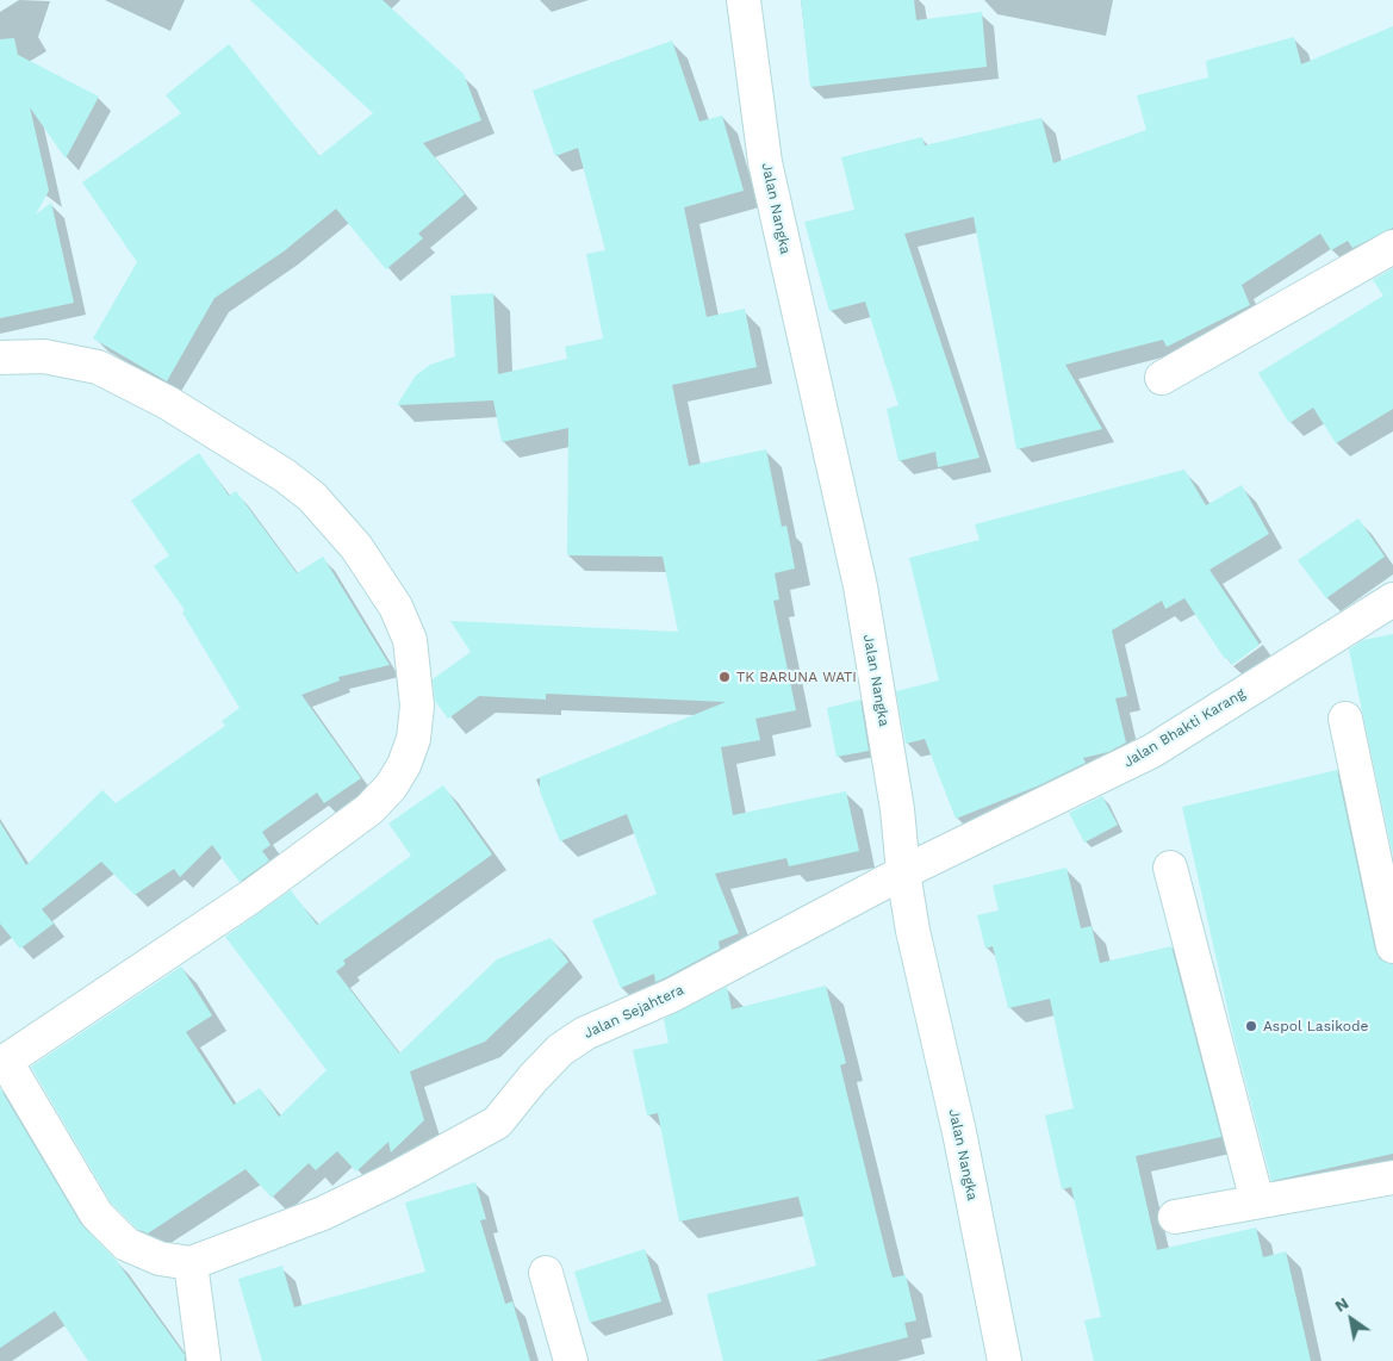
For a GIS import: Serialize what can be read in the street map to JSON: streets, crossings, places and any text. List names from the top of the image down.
{
  "streets": {
    "street": ["Jalan Nangka", "Jalan Bhakti Karang", "Jalan Sejahtera"]
  },
  "crossings": [
    ["Jalan Nangka", "Jalan Bhakti Karang"],
    ["Jalan Nangka", "Jalan Sejahtera"],
    ["Jalan Bhakti Karang", "Jalan Sejahtera"]
  ],
  "places": ["TK BARUNA WATI", "Aspol Lasikode"],
  "north": "top left"
}
